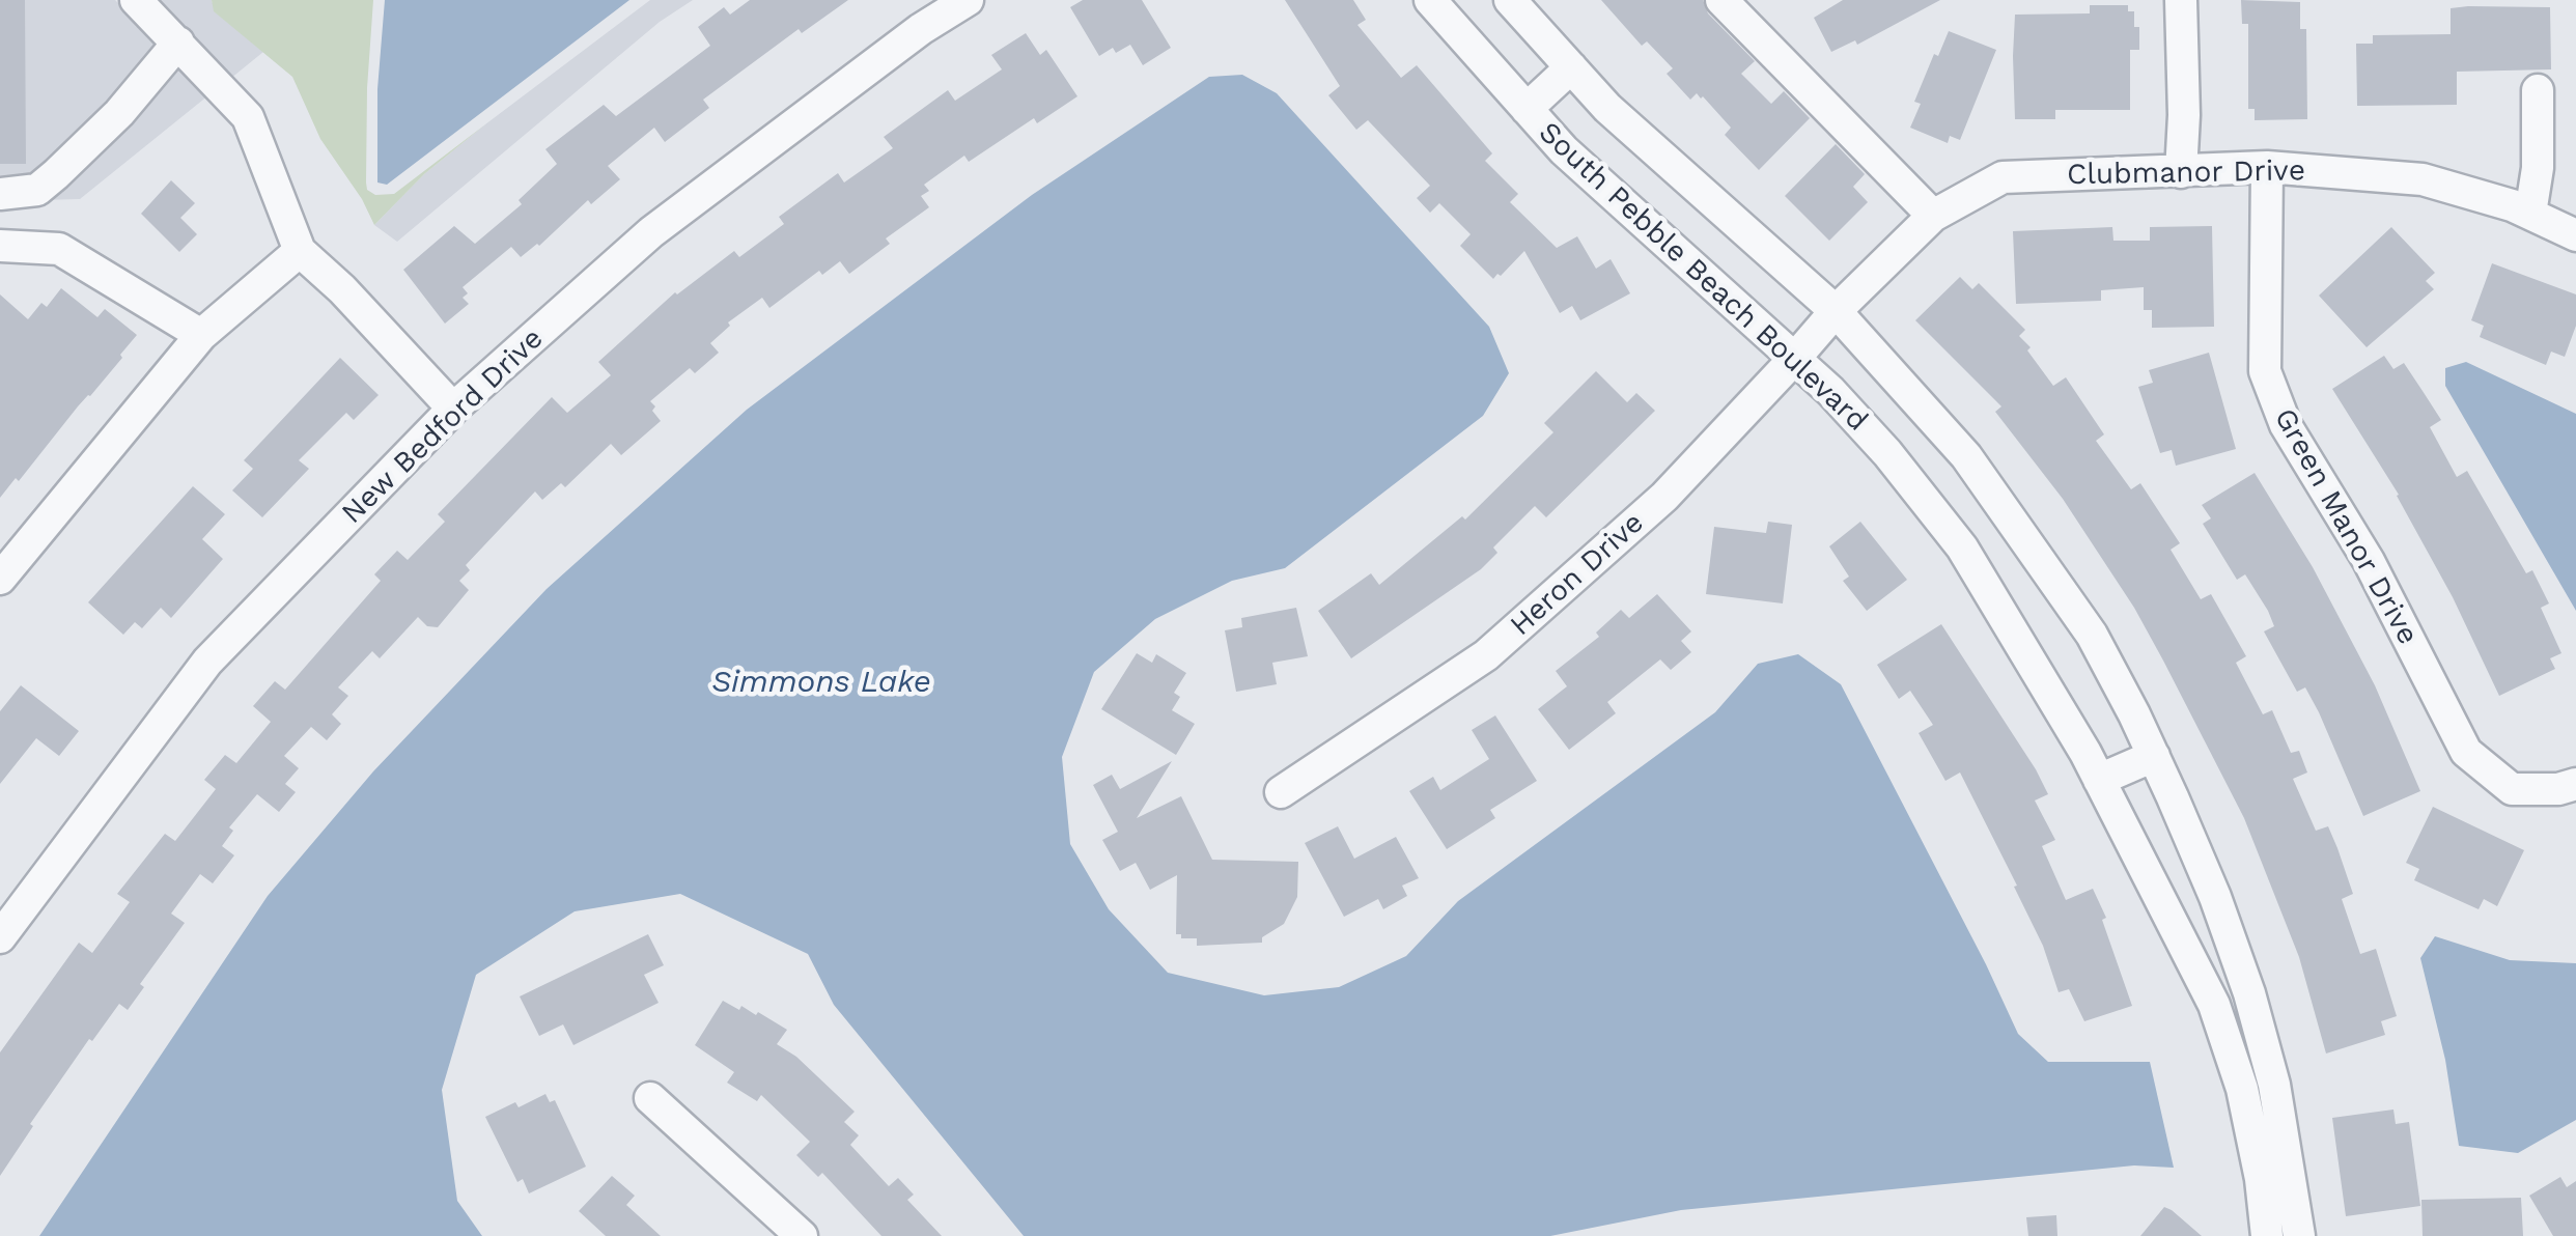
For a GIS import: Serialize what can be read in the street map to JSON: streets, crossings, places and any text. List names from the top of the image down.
{
  "streets": {
    "street": [
      "Clubmanor Drive",
      "South Pebble Beach Boulevard",
      "New Bedford Drive",
      "Green Manor Drive",
      "Heron Drive"
    ]
  },
  "crossings": [
    ["Clubmanor Drive", "South Pebble Beach Boulevard"],
    ["Clubmanor Drive", "Green Manor Drive"],
    ["Clubmanor Drive", "Heron Drive"],
    ["South Pebble Beach Boulevard", "Heron Drive"]
  ],
  "water": ["Simmons Lake"]
}
